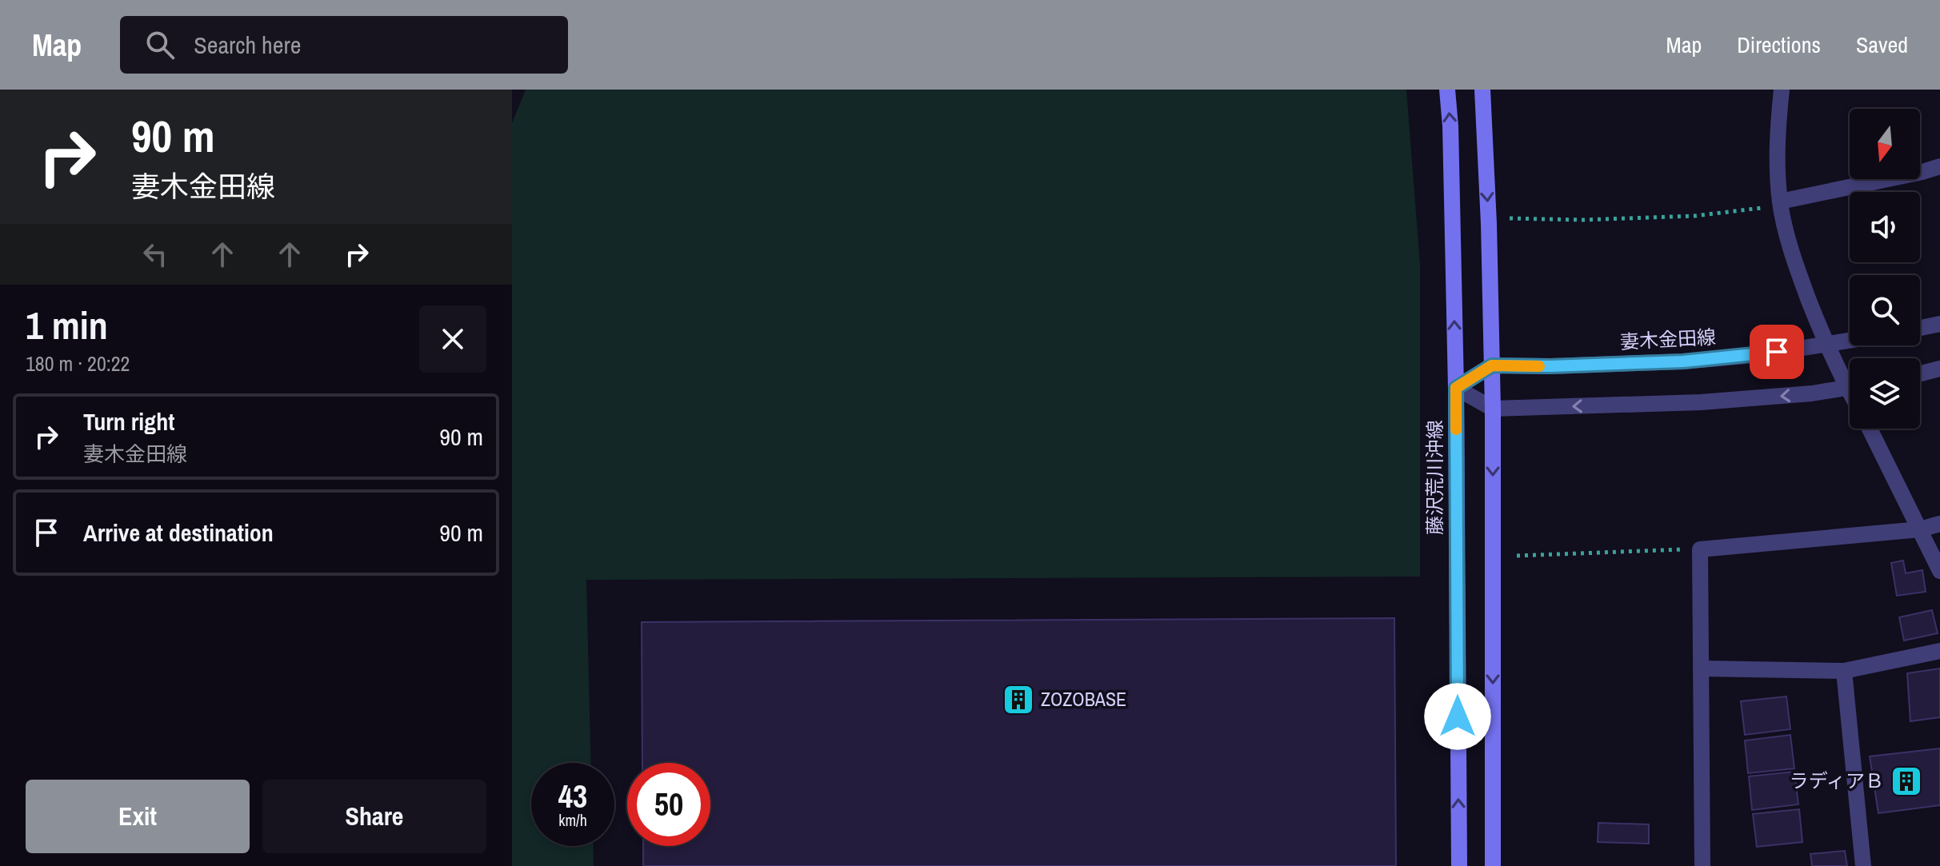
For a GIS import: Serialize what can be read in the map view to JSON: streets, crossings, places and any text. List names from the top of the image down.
{
  "streets": {
    "main road": ["藤沢荒川沖線"],
    "street": ["妻木金田線"]
  },
  "places": {
    "building": ["ZOZOBASE", "ラディアＢ"]
  },
  "north": "bottom",
  "page": {
    "header": "Map",
    "search": "Search here",
    "nav": ["Map", "Directions", "Saved"],
    "turn": ["90 m", "妻木金田線"],
    "heading": ["1 min", "180 m · 20:22"],
    "list": [
      {
        "name": "Turn right",
        "note": "妻木金田線",
        "value": "90 m"
      },
      {
        "name": "Arrive at destination",
        "value": "90 m"
      }
    ],
    "speed": "43 km/h",
    "limit": "50",
    "buttons": ["Exit", "Share"]
  }
}
